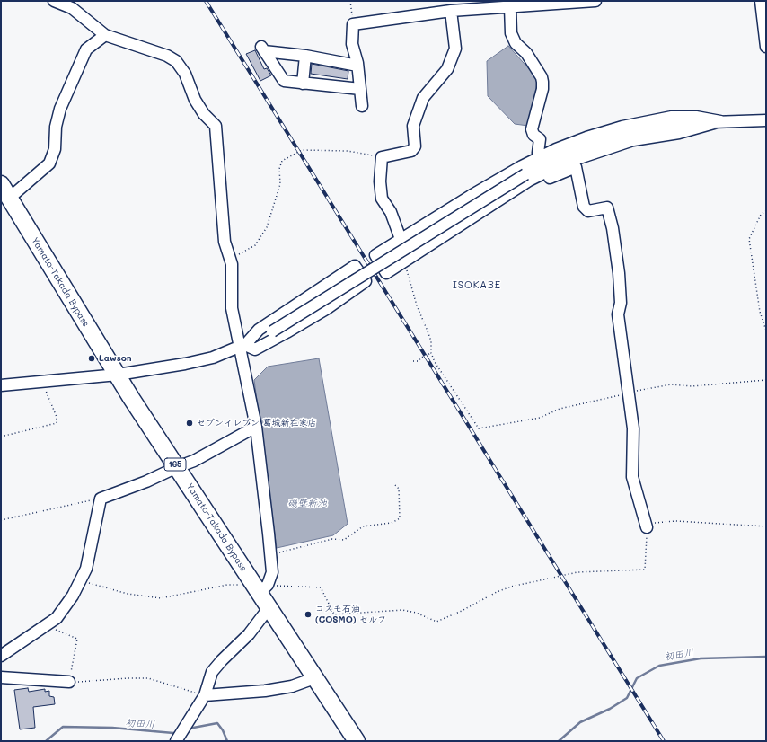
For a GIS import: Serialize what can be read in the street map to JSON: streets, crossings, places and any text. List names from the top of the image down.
{
  "streets": {
    "highway": ["Yamato-Takada Bypass", "165"]
  },
  "districts": ["ISOKABE"],
  "water": ["磯壁新池", "初田川"],
  "places": ["Lawson", "セブンイレブン 葛城新在家店", "コスモ石油 (COSMO) セルフ"]
}
